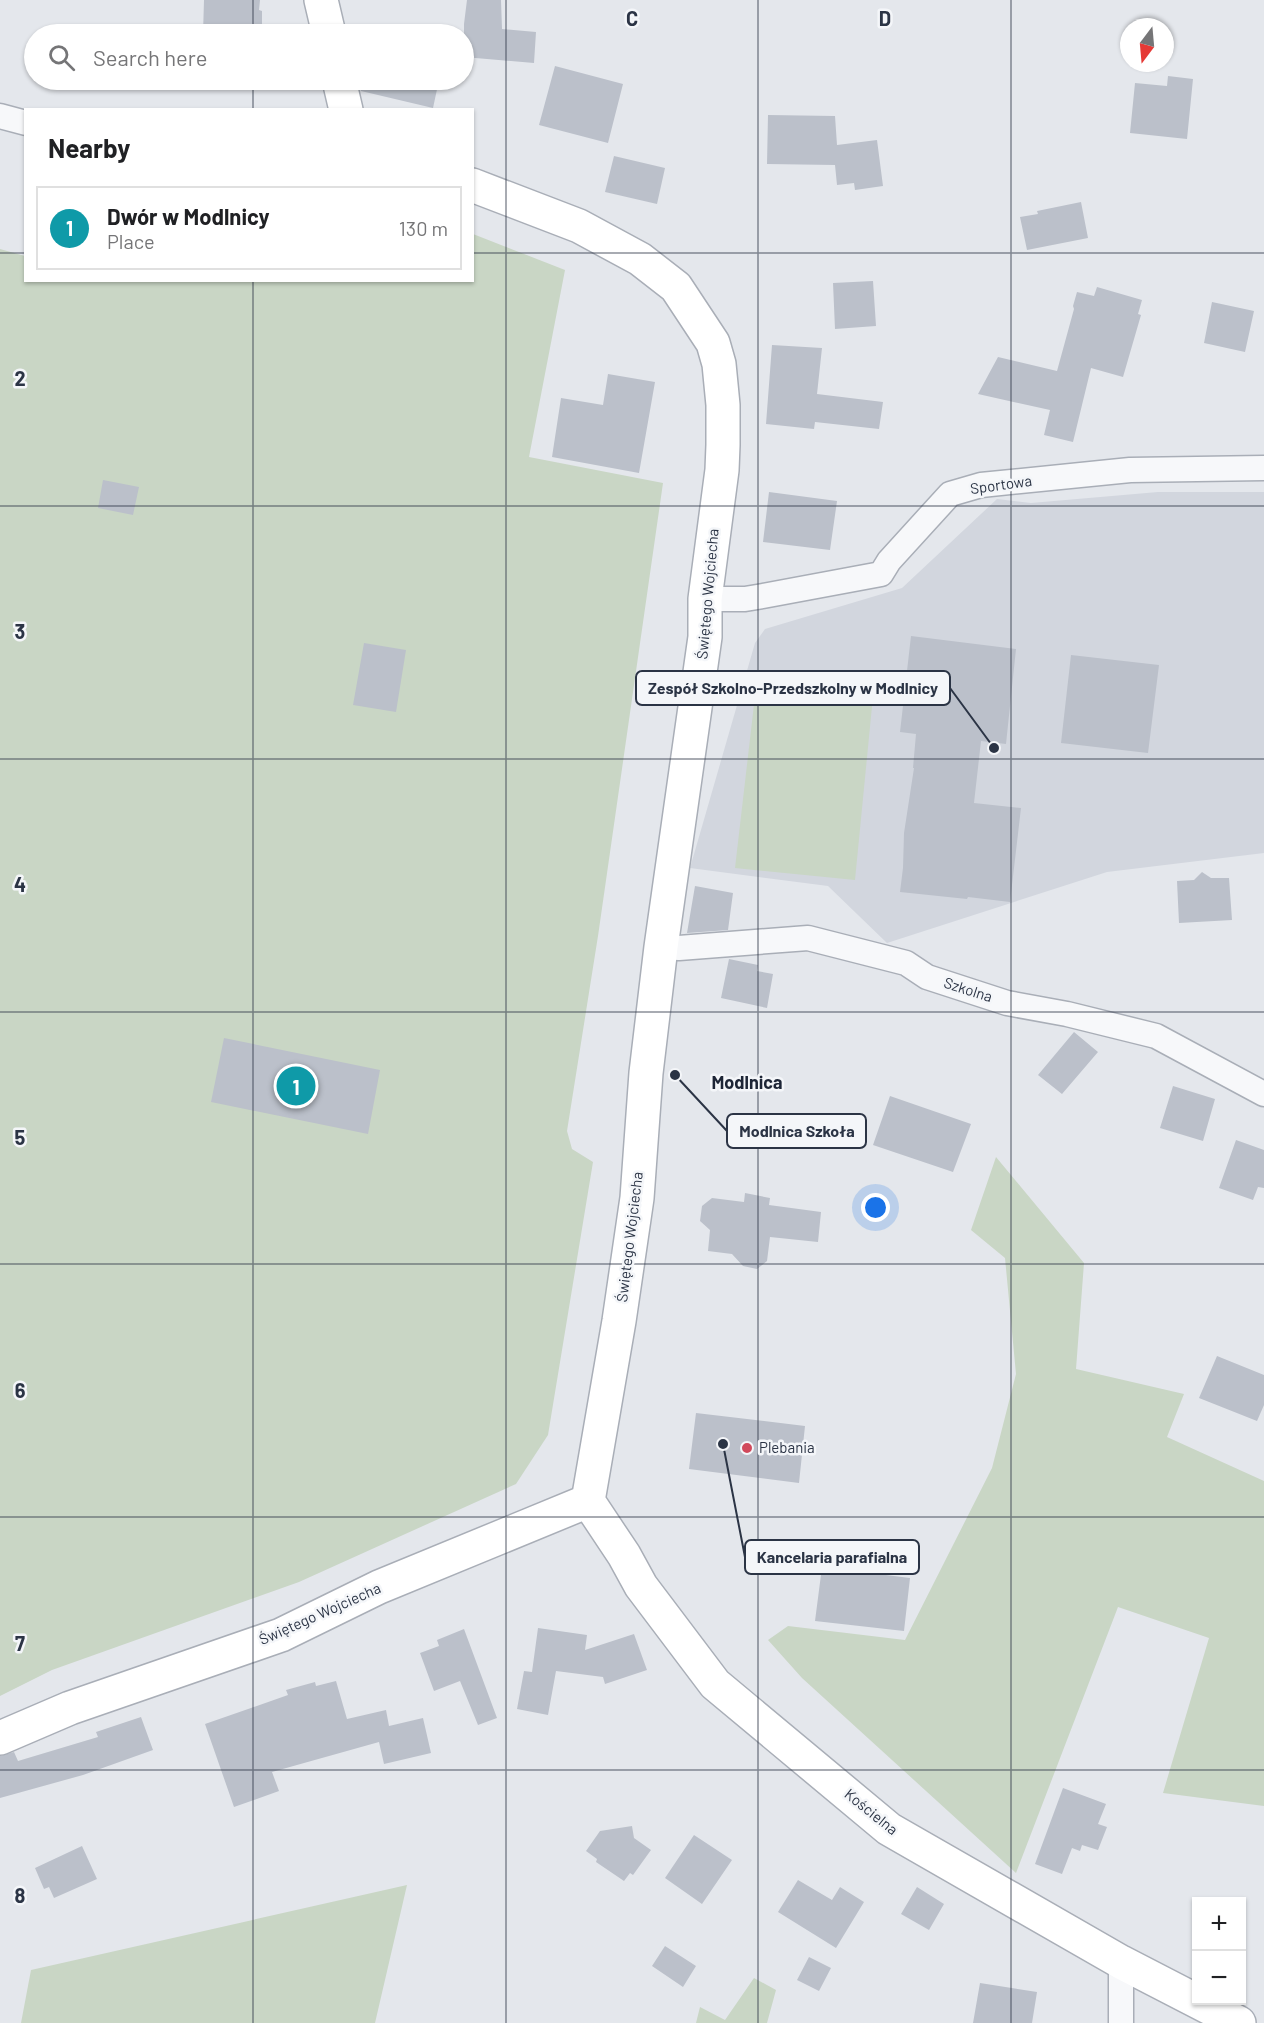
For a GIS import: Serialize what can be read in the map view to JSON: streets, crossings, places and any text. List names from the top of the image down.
{
  "streets": {
    "street": [
      "Sportowa",
      "Świętego Wojciecha",
      "Szkolna",
      "Kościelna"
    ]
  },
  "crossings": [
    ["Sportowa", "Świętego Wojciecha"],
    ["Świętego Wojciecha", "Szkolna"],
    ["Świętego Wojciecha", "Kościelna"]
  ],
  "districts": ["Modlnica"],
  "places": [
    "Zespół Szkolno-Przedszkolny w Modlnicy",
    "Modlnica Szkoła",
    "Kancelaria parafialna",
    "Plebania"
  ],
  "north": "bottom",
  "page": {
    "search": "Search here",
    "heading": "Nearby",
    "list": [
      {
        "mark": "1",
        "name": "Dwór w Modlnicy",
        "note": "Place",
        "value": "130 m"
      }
    ],
    "pins": "1",
    "map_buttons": ["+", "−"]
  },
  "grid": {
    "columns": ["C", "D"],
    "rows": [
      "2",
      "3",
      "4",
      "5",
      "6",
      "7",
      "8"
    ]
  }
}
